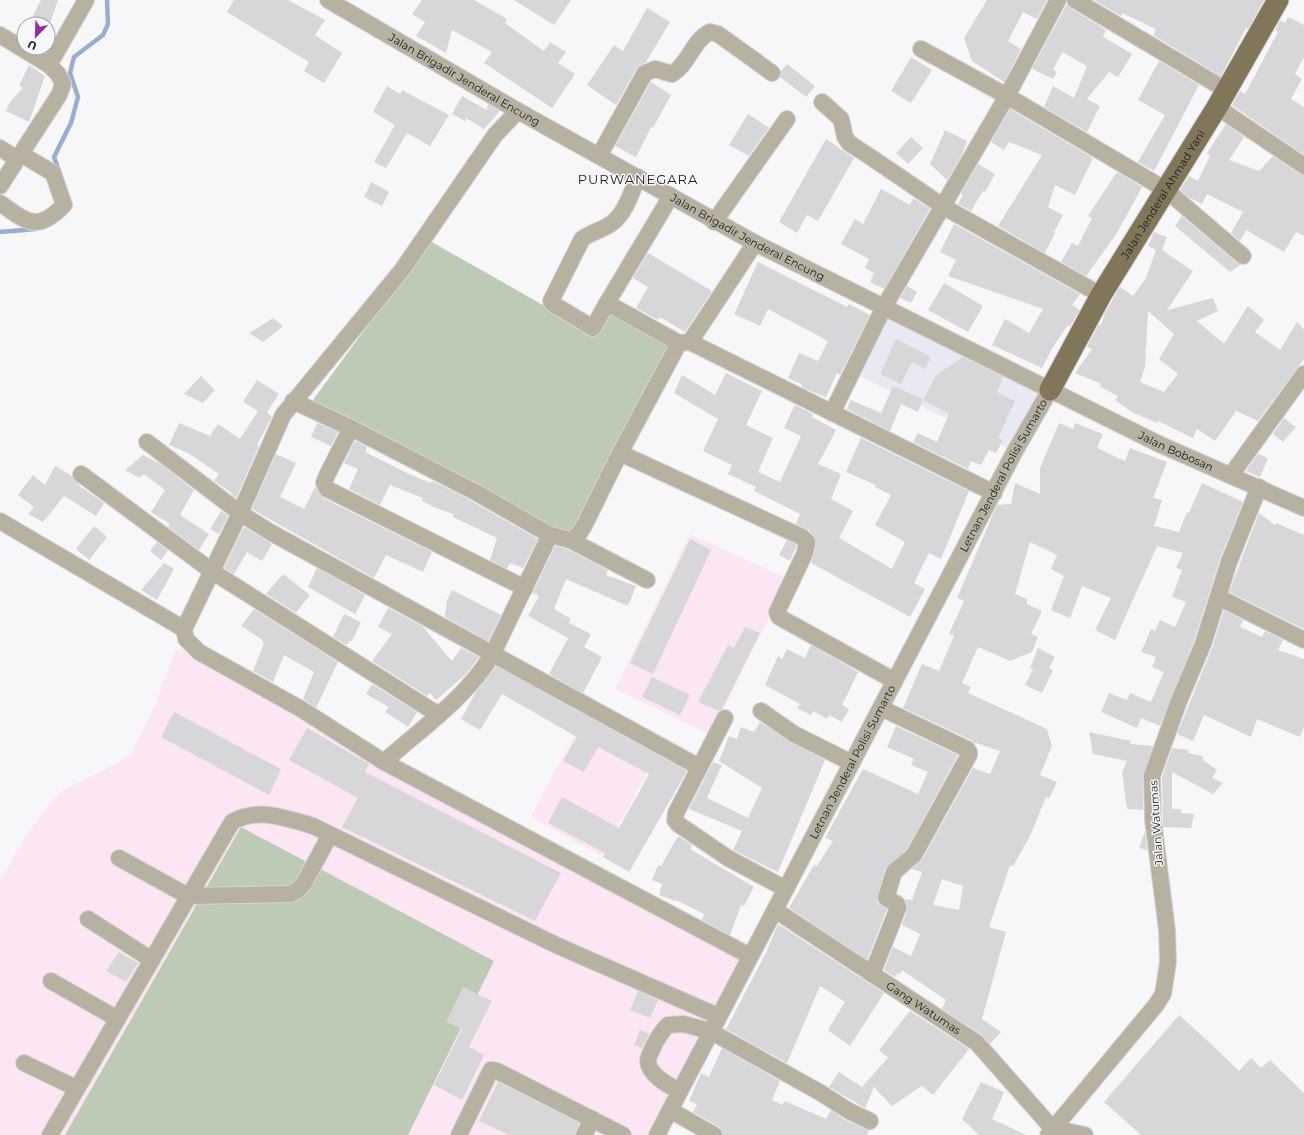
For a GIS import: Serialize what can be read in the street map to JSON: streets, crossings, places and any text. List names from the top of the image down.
{
  "streets": {
    "main road": ["Jalan Jenderal Ahmad Yani"],
    "street": [
      "Jalan Brigadir Jenderal Encung",
      "Jalan Bobosan",
      "Letnan Jenderal Polisi Sumarto",
      "Jalan Watumas",
      "Gang Watumas"
    ]
  },
  "crossings": [
    ["Jalan Brigadir Jenderal Encung", "Jalan Jenderal Ahmad Yani"],
    ["Jalan Brigadir Jenderal Encung", "Jalan Bobosan"],
    ["Jalan Brigadir Jenderal Encung", "Letnan Jenderal Polisi Sumarto"],
    ["Jalan Jenderal Ahmad Yani", "Jalan Bobosan"],
    ["Jalan Jenderal Ahmad Yani", "Letnan Jenderal Polisi Sumarto"],
    ["Jalan Bobosan", "Letnan Jenderal Polisi Sumarto"],
    ["Jalan Bobosan", "Jalan Watumas"],
    ["Letnan Jenderal Polisi Sumarto", "Gang Watumas"],
    ["Jalan Watumas", "Gang Watumas"]
  ],
  "districts": ["PURWANEGARA"],
  "north": "bottom left"
}
